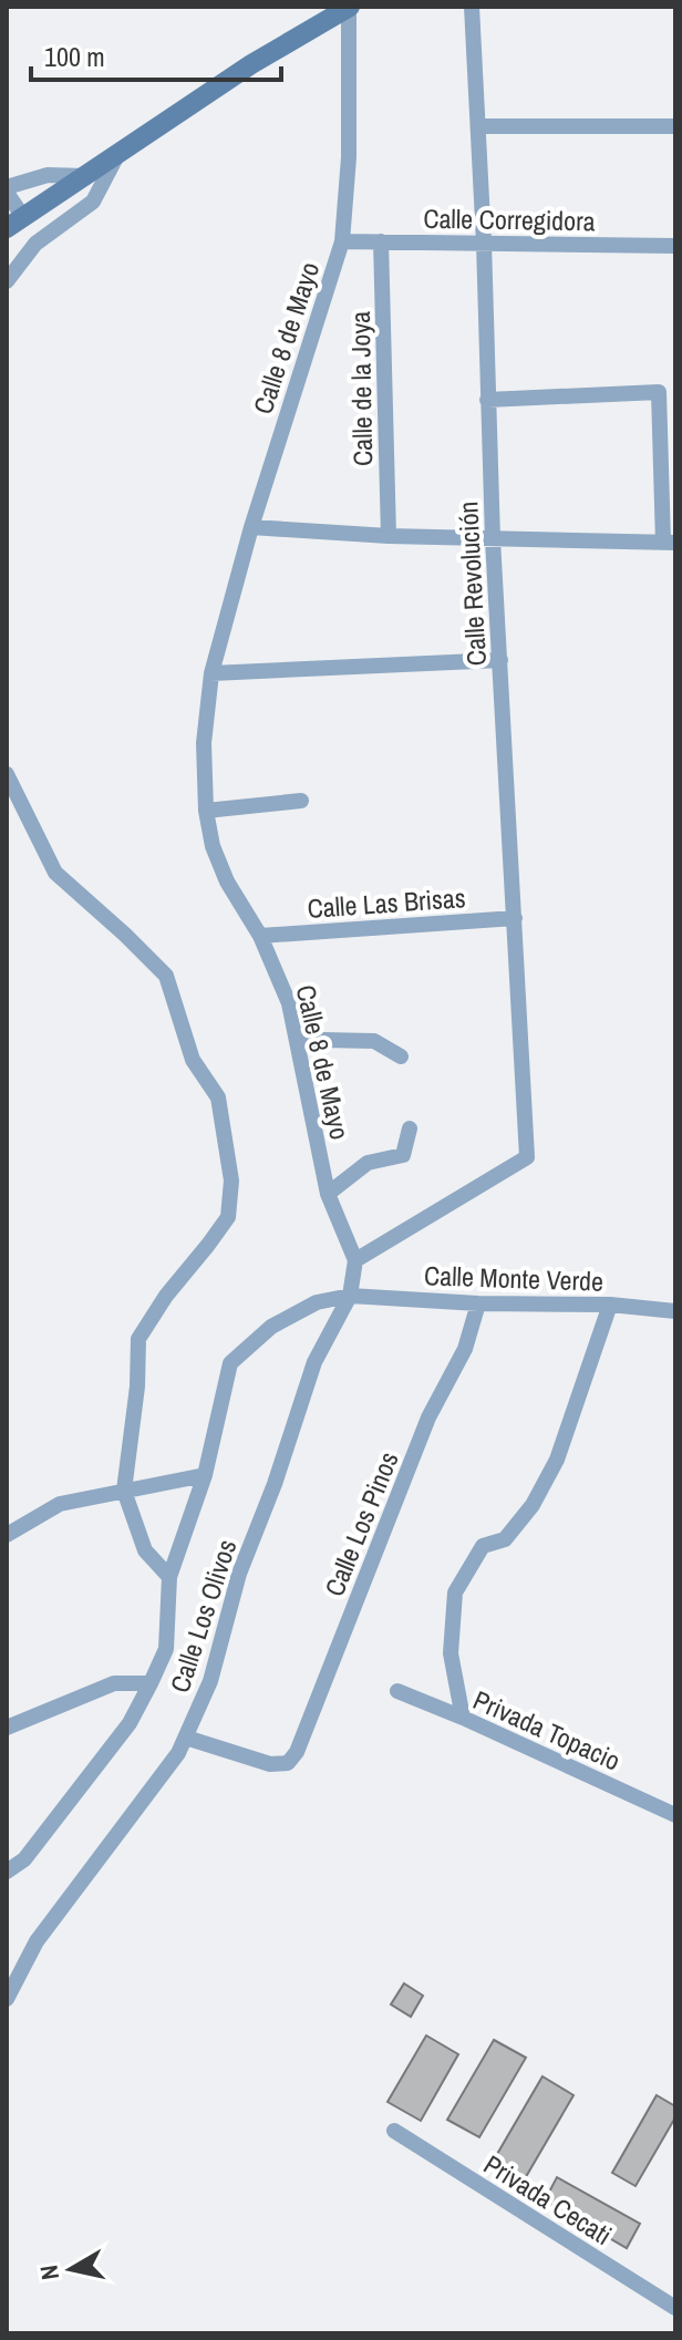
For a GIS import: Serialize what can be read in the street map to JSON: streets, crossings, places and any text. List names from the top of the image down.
{
  "streets": {
    "street": [
      "Calle Corregidora",
      "Calle 8 de Mayo",
      "Calle de la Joya",
      "Calle Revolución",
      "Calle Las Brisas",
      "Calle Monte Verde",
      "Calle Los Pinos",
      "Calle Los Olivos",
      "Privada Topacio",
      "Privada Cecati"
    ]
  },
  "crossings": [
    ["Calle Corregidora", "Calle 8 de Mayo"],
    ["Calle Corregidora", "Calle de la Joya"],
    ["Calle Corregidora", "Calle Revolución"],
    ["Calle 8 de Mayo", "Calle Revolución"],
    ["Calle 8 de Mayo", "Calle Las Brisas"],
    ["Calle 8 de Mayo", "Calle Los Olivos"],
    ["Calle Revolución", "Calle Las Brisas"],
    ["Calle Revolución", "Calle Los Olivos"],
    ["Calle Monte Verde", "Calle Los Pinos"],
    ["Calle Monte Verde", "Calle Los Olivos"],
    ["Calle Los Pinos", "Calle Los Olivos"]
  ],
  "scale_bar": "100 m",
  "north": "left"
}
